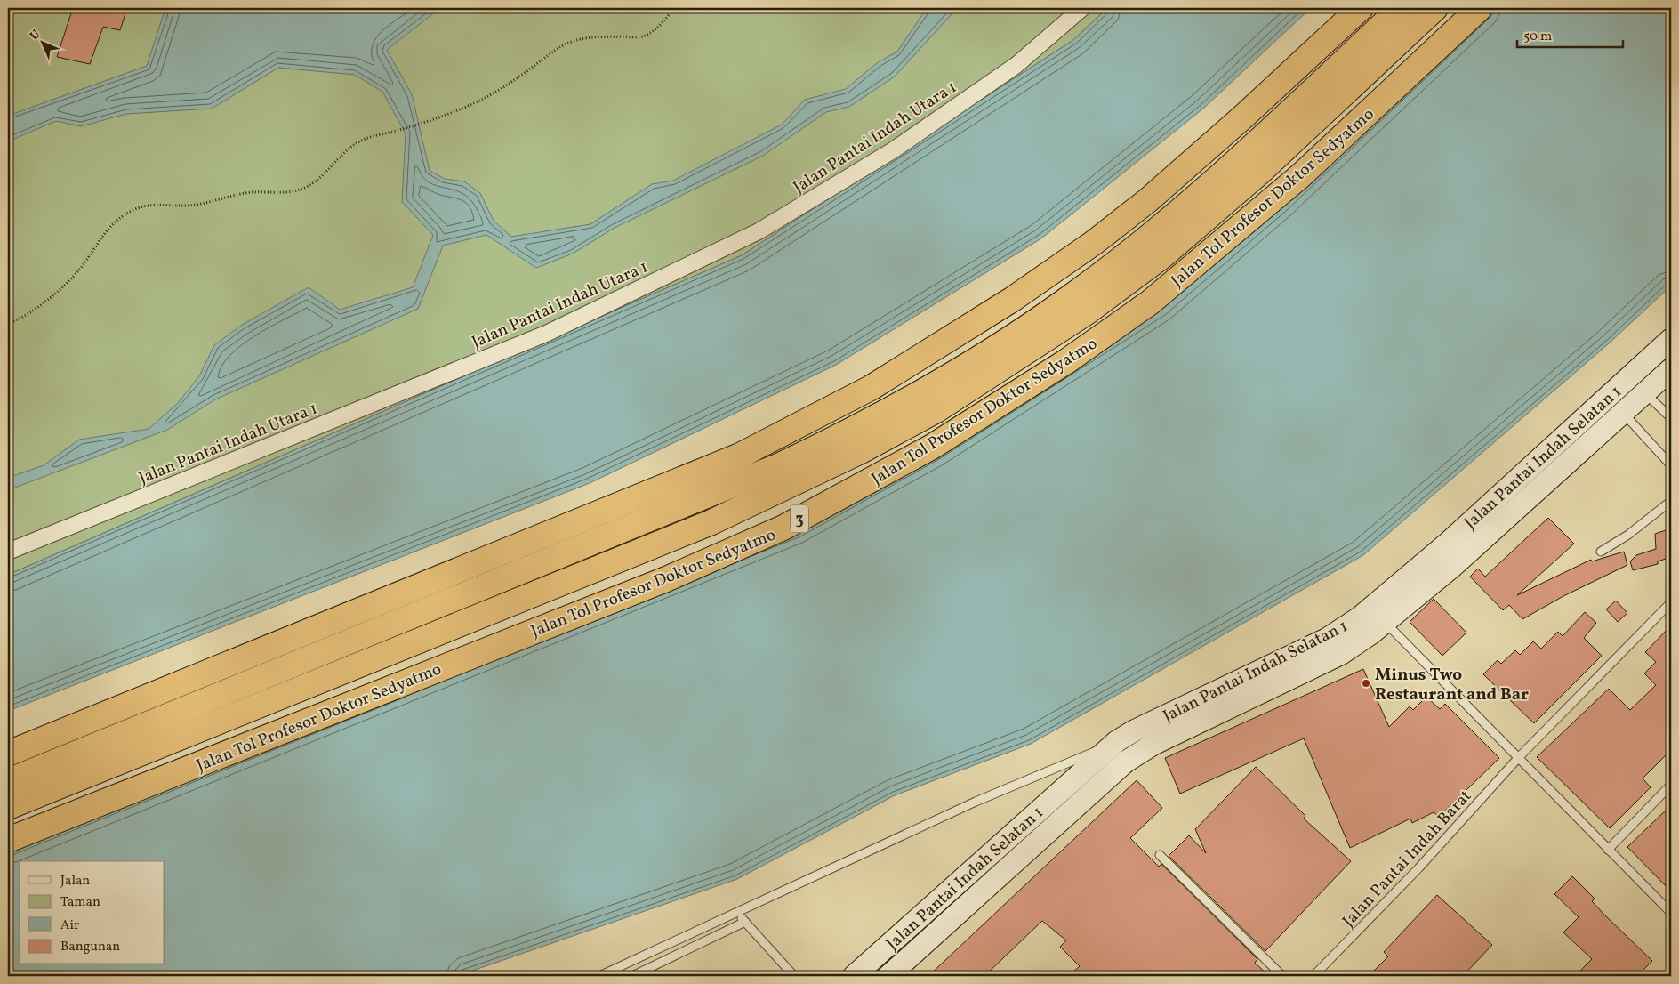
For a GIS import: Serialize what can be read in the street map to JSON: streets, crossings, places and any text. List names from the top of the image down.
{
  "streets": {
    "highway": ["Jalan Tol Profesor Doktor Sedyatmo", "3"],
    "street": ["Jalan Pantai Indah Utara 1", "Jalan Pantai Indah Selatan 1"],
    "lane": ["Jalan Pantai Indah Barat"]
  },
  "places": ["Minus Two Restaurant and Bar"],
  "legend": [
    "Jalan",
    "Taman",
    "Air",
    "Bangunan"
  ],
  "scale_bar": "50 m",
  "north": "top left"
}
